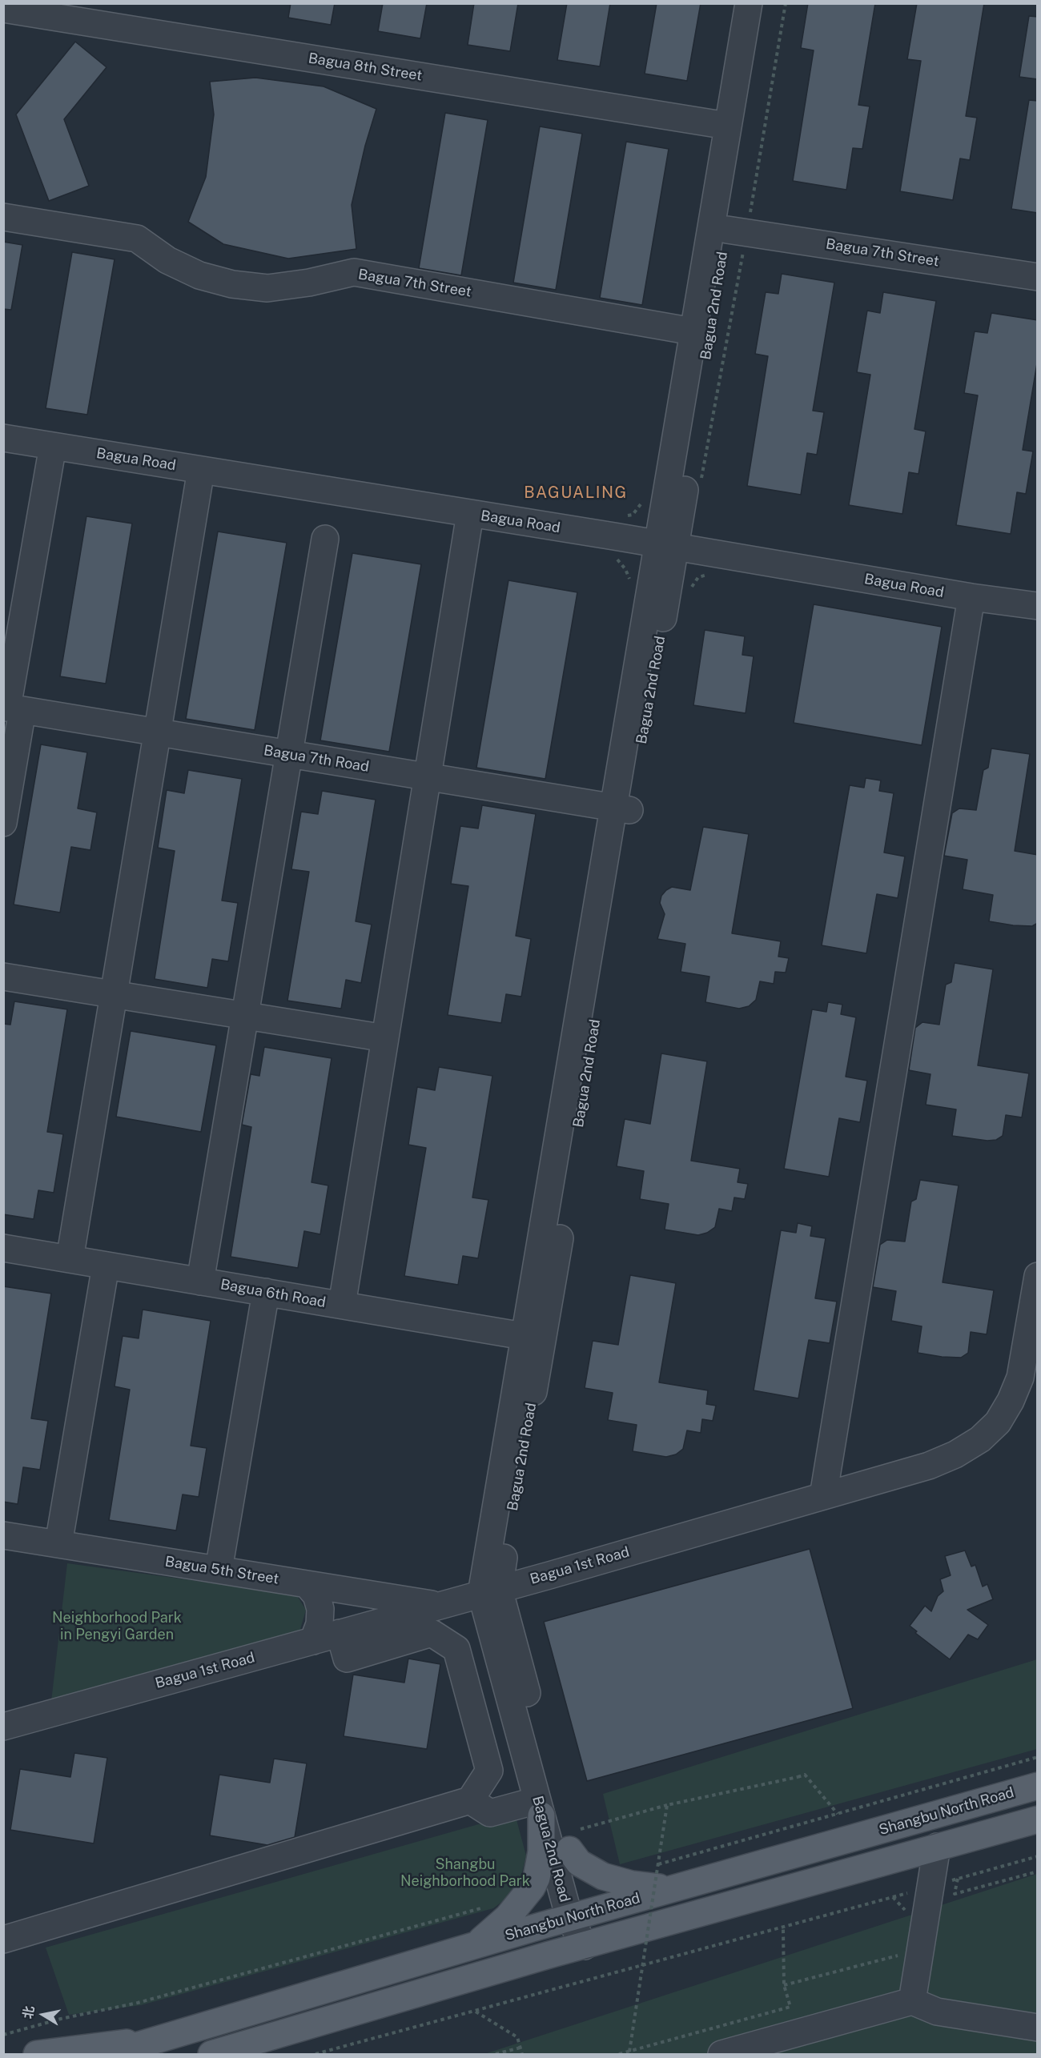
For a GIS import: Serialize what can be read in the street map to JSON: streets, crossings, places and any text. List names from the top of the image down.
{
  "streets": {
    "main road": ["Shangbu North Road"],
    "street": [
      "Bagua 8th Street",
      "Bagua 7th Street",
      "Bagua 2nd Road",
      "Bagua Road",
      "Bagua 7th Road",
      "Bagua 6th Road",
      "Bagua 1st Road",
      "Bagua 5th Street"
    ]
  },
  "crossings": [
    ["Bagua 8th Street", "Bagua 2nd Road"],
    ["Bagua 7th Street", "Bagua 2nd Road"],
    ["Bagua 2nd Road", "Bagua Road"],
    ["Bagua 2nd Road", "Bagua 7th Road"],
    ["Bagua 2nd Road", "Bagua 6th Road"],
    ["Bagua 2nd Road", "Bagua 1st Road"],
    ["Bagua 2nd Road", "Shangbu North Road"],
    ["Bagua 1st Road", "Bagua 5th Street"]
  ],
  "districts": ["BAGUALING"],
  "parks": ["Neighborhood Park in Pengyi Garden", "Shangbu Neighborhood Park"],
  "north": "left"
}
